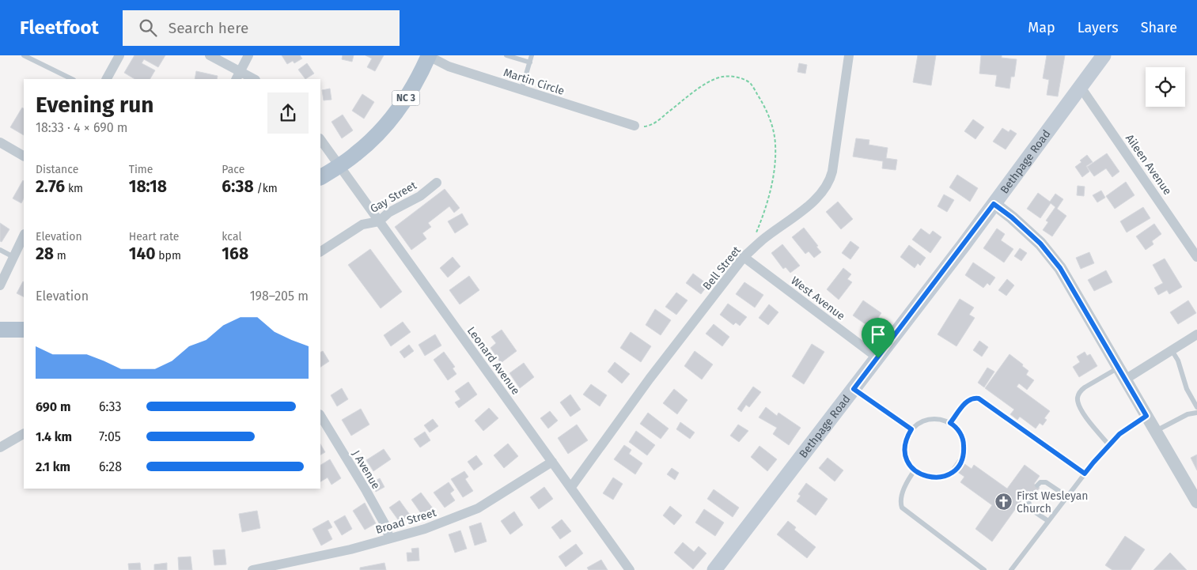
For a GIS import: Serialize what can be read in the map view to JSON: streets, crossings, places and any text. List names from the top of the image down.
{
  "streets": {
    "main road": ["NC 3", "Bethpage Road"],
    "street": [
      "Martin Circle",
      "Aileen Avenue",
      "Gay Street",
      "Bell Street",
      "West Avenue",
      "Leonard Avenue",
      "J Avenue",
      "Broad Street"
    ]
  },
  "crossings": [
    ["Martin Circle", "NC 3"],
    ["NC 3", "Leonard Avenue"],
    ["Bethpage Road", "Aileen Avenue"],
    ["Bethpage Road", "West Avenue"],
    ["Gay Street", "Leonard Avenue"],
    ["Bell Street", "West Avenue"],
    ["Bell Street", "Leonard Avenue"],
    ["Leonard Avenue", "Broad Street"],
    ["J Avenue", "Broad Street"]
  ],
  "places": {
    "church": ["First Wesleyan Church"]
  },
  "page": {
    "header": "Fleetfoot",
    "search": "Search here",
    "nav": ["Map", "Layers", "Share"],
    "heading": ["Evening run", "18:33 · 4 × 690 m"],
    "stats": [
      ["Distance", "2.76 km"],
      ["Time", "18:18"],
      ["Pace", "6:38 /km"],
      ["Elevation", "28 m"],
      ["Heart rate", "140 bpm"],
      ["kcal", "168"]
    ],
    "chart": ["Elevation", "198–205 m"],
    "list": [
      {
        "name": "690 m",
        "note": "6:33"
      },
      {
        "name": "1.4 km",
        "note": "7:05"
      },
      {
        "name": "2.1 km",
        "note": "6:28"
      }
    ]
  }
}
